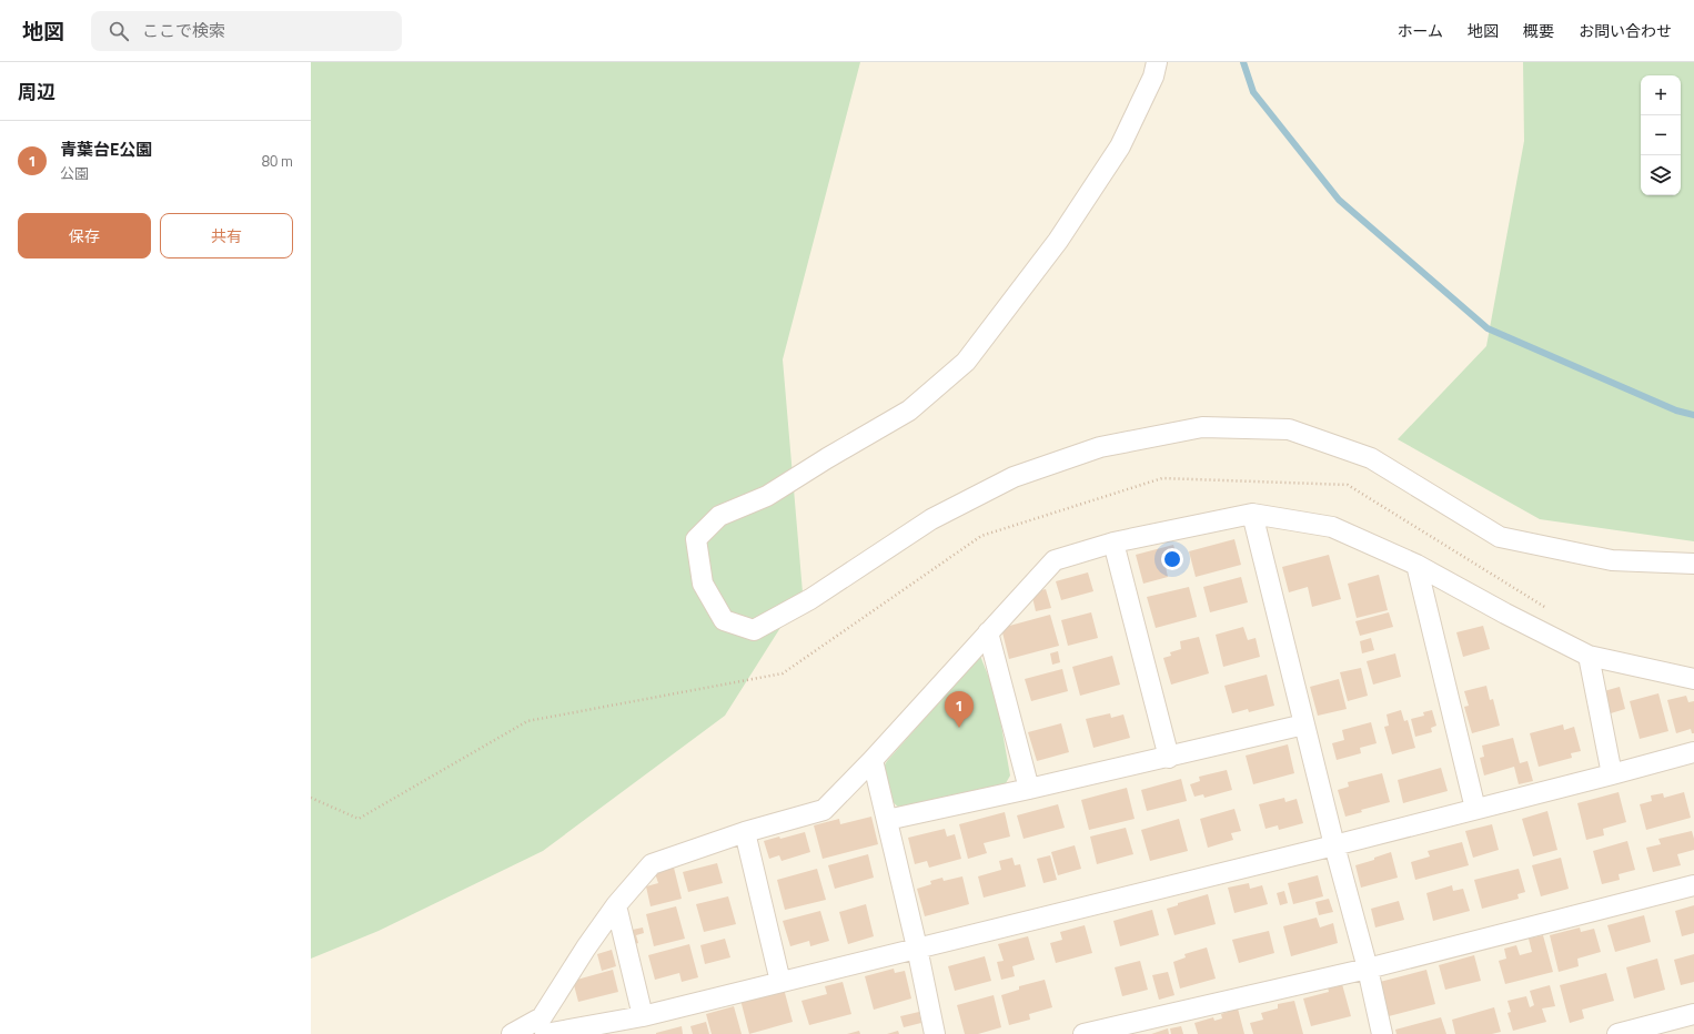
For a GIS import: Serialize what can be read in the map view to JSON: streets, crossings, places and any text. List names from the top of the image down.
{
  "page": {
    "header": "地図",
    "search": "ここで検索",
    "nav": [
      "ホーム",
      "地図",
      "概要",
      "お問い合わせ"
    ],
    "heading": "周辺",
    "map_buttons": ["+", "−"],
    "list": [
      {
        "mark": "1",
        "name": "青葉台E公園",
        "note": "公園",
        "value": "80 m"
      }
    ],
    "buttons": ["保存", "共有"],
    "pins": "1"
  }
}
